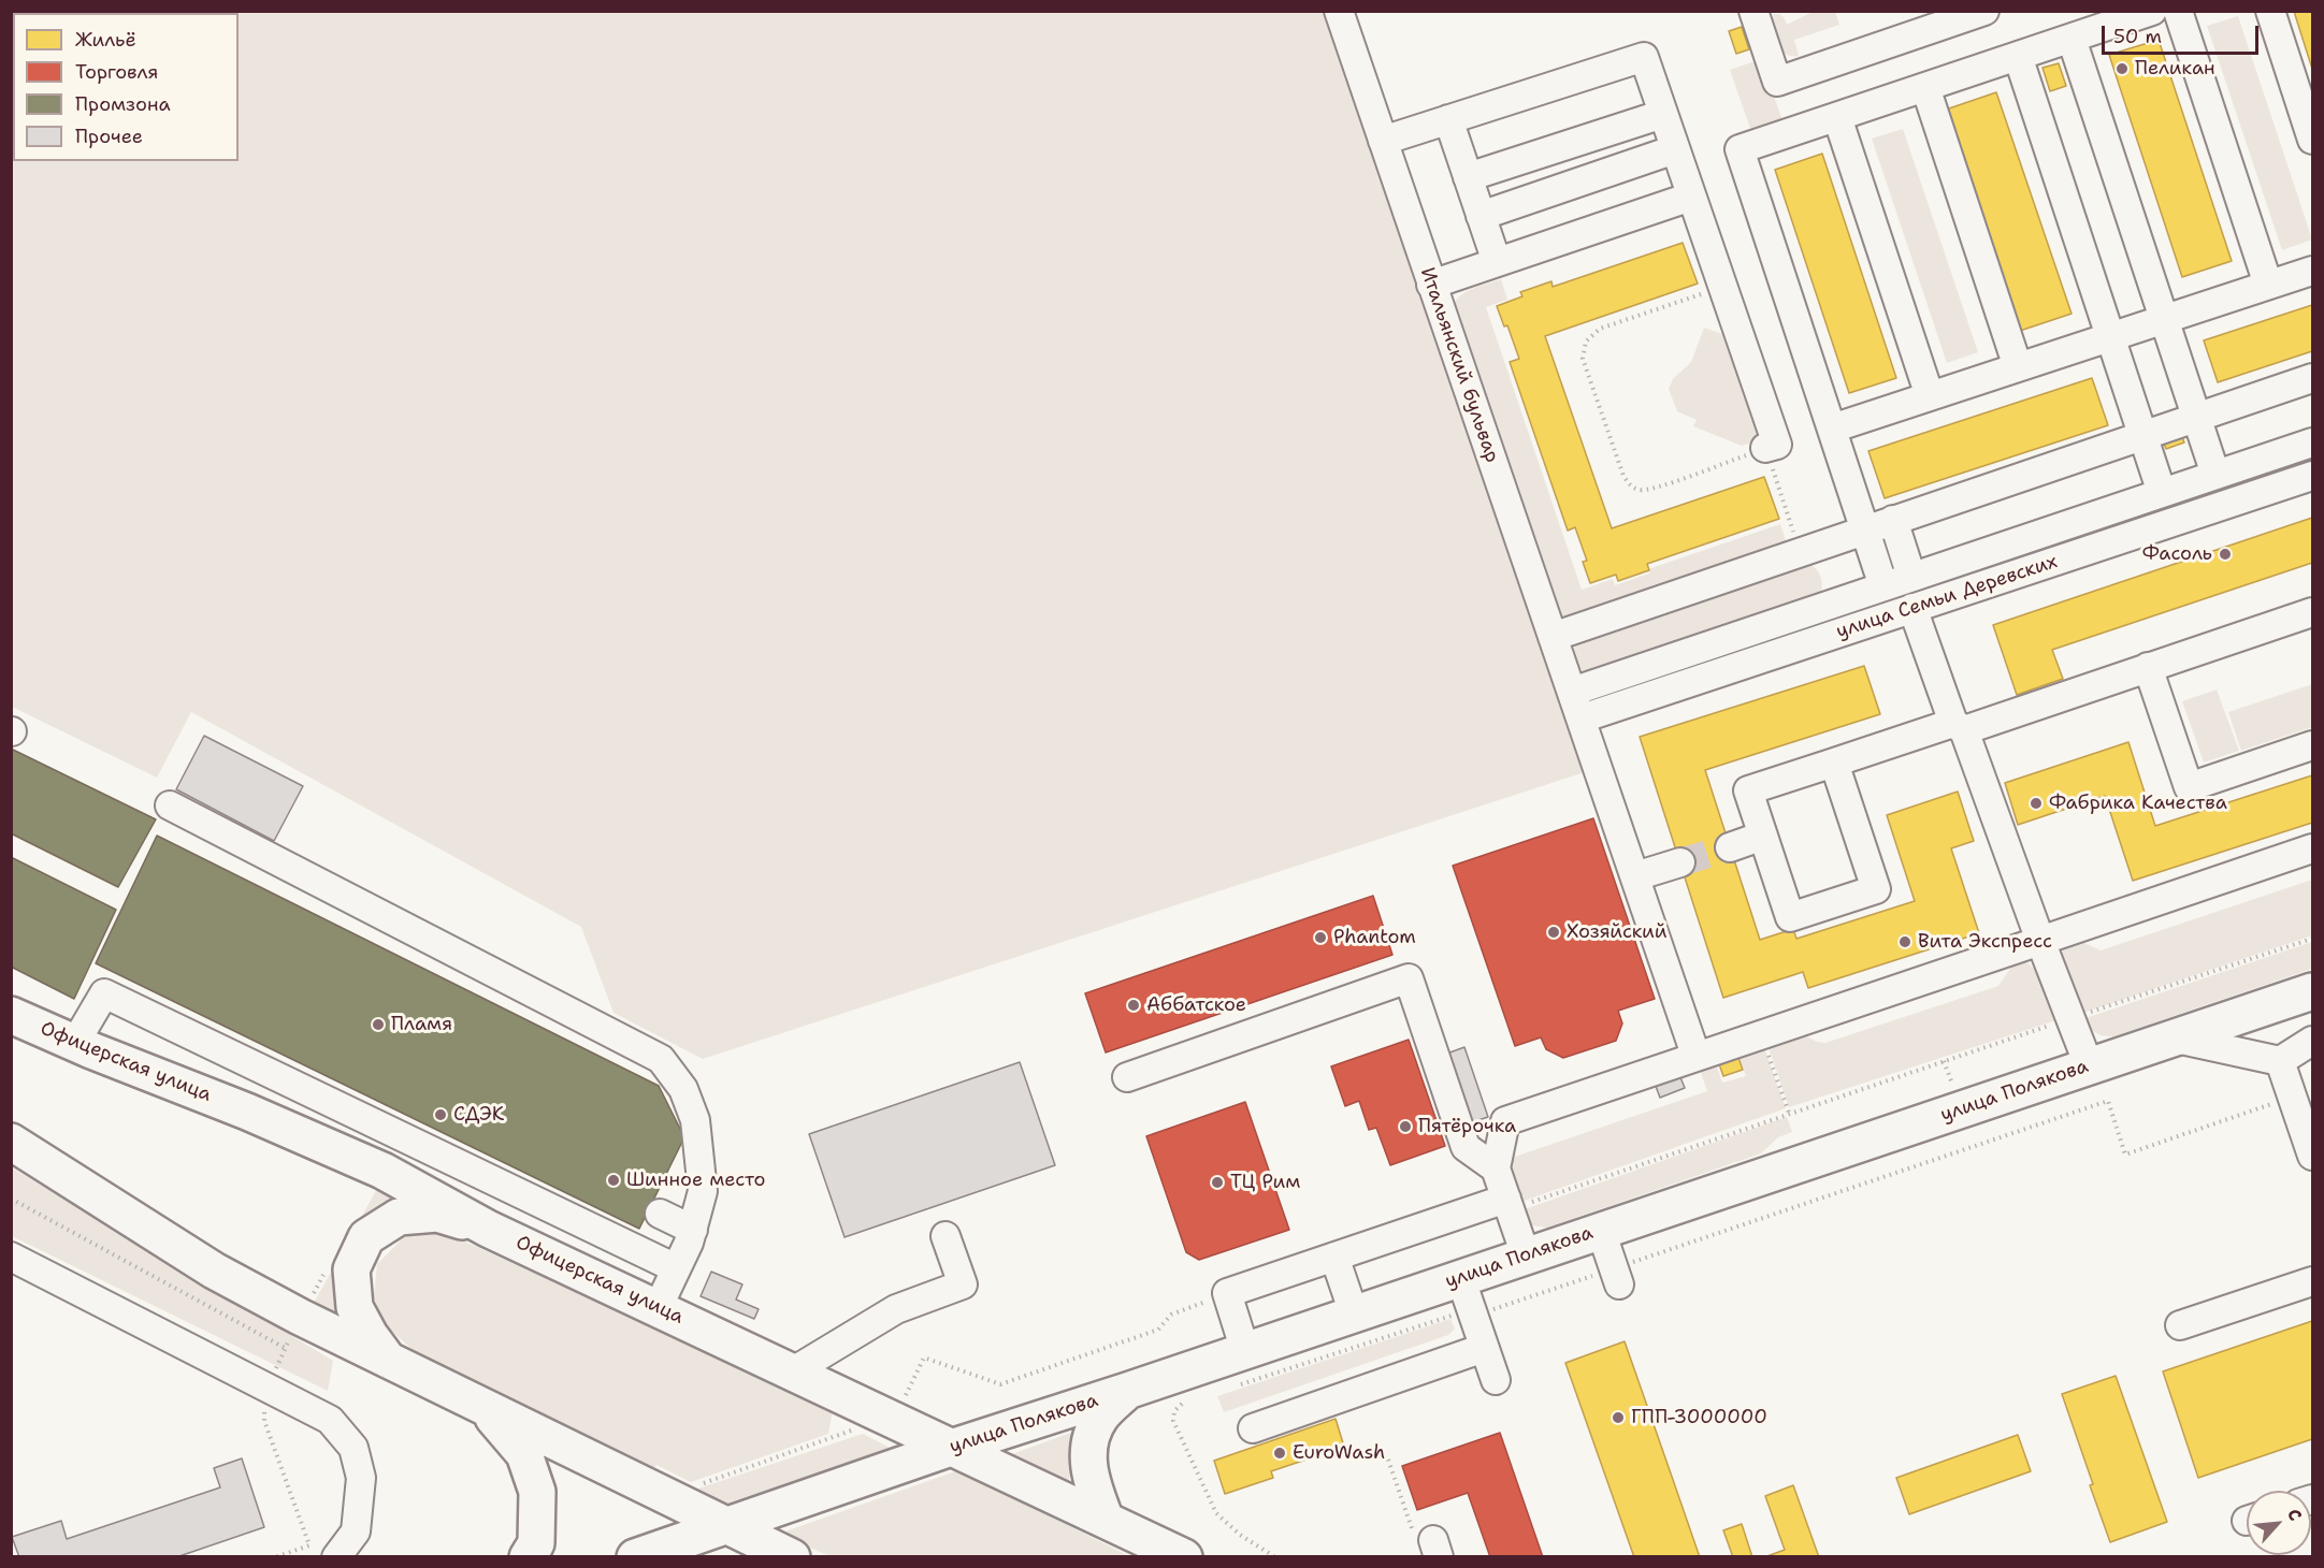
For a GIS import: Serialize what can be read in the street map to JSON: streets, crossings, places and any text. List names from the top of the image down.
{
  "streets": {
    "main road": ["Офицерская улица", "улица Полякова"],
    "street": ["Итальянский бульвар", "улица Семьи Деревских"]
  },
  "crossings": [
    ["Итальянский бульвар", "улица Семьи Деревских"],
    ["Офицерская улица", "улица Полякова"]
  ],
  "places": [
    "Пеликан",
    "Фасоль",
    "Фабрика Качества",
    "Хозяйский",
    "Phantom",
    "Вита Экспресс",
    "Аббатское",
    "Пламя",
    "СДЭК",
    "Пятёрочка",
    "Шинное место",
    "ТЦ Рим",
    "ГПП-3000000",
    "EuroWash"
  ],
  "legend": [
    "Жильё",
    "Торговля",
    "Промзона",
    "Прочее"
  ],
  "scale_bar": "50 m",
  "north": "top right"
}
